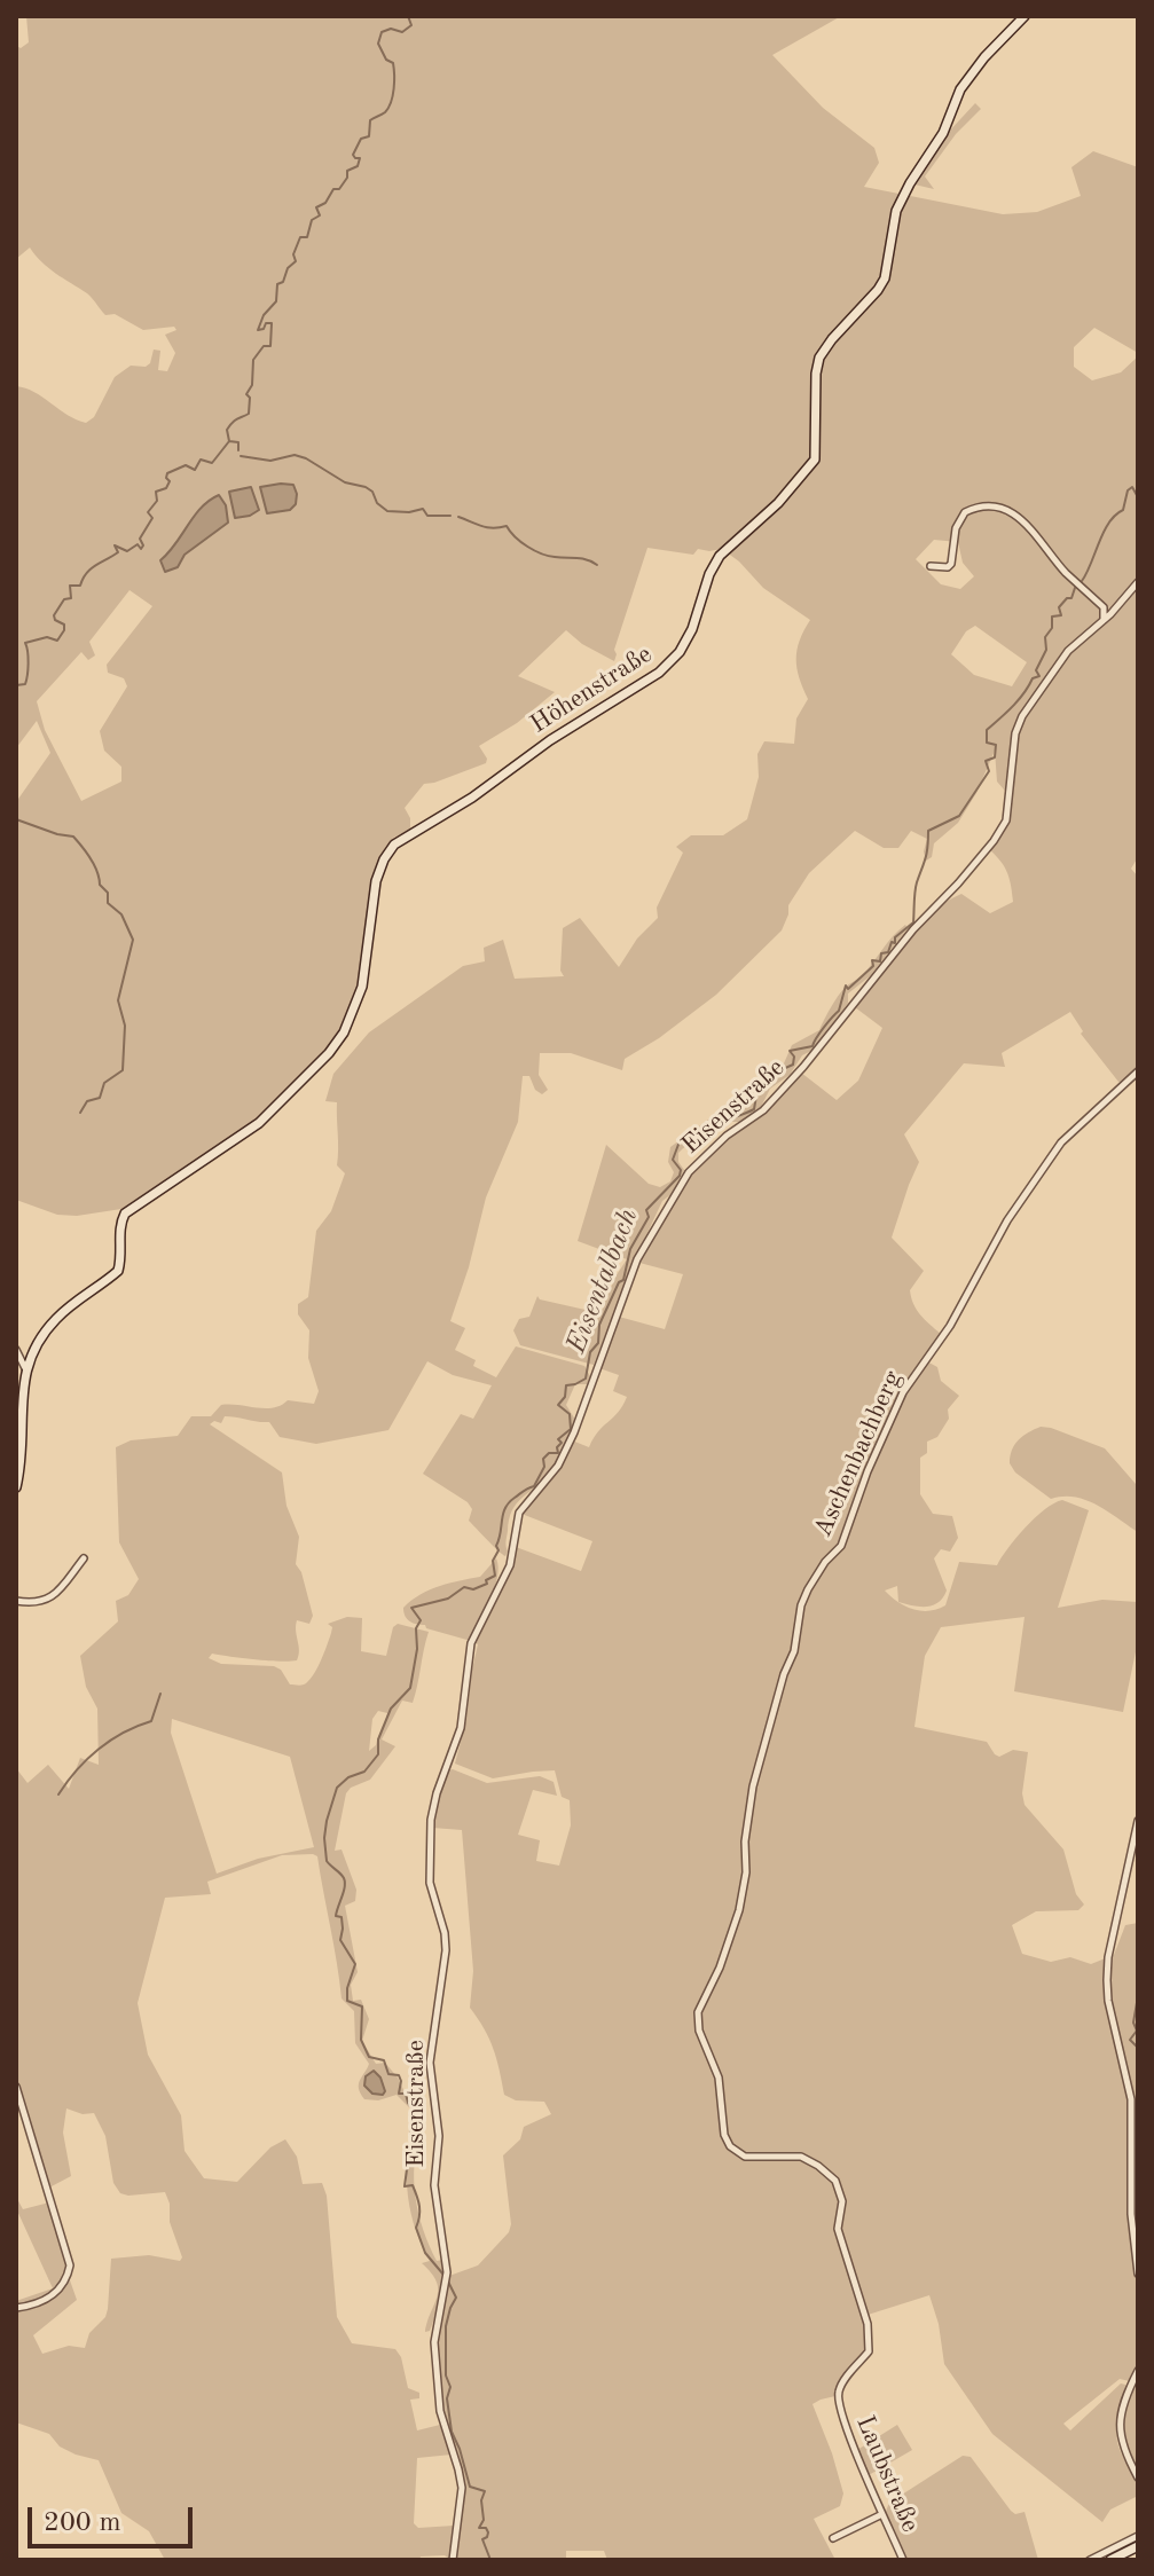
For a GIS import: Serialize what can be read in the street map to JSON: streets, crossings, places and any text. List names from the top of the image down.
{
  "streets": {
    "street": [
      "Höhenstraße",
      "Eisenstraße",
      "Aschenbachberg",
      "Laubstraße"
    ]
  },
  "crossings": [
    ["Aschenbachberg", "Laubstraße"]
  ],
  "water": ["Eisentalbach"],
  "scale_bar": "200 m"
}
